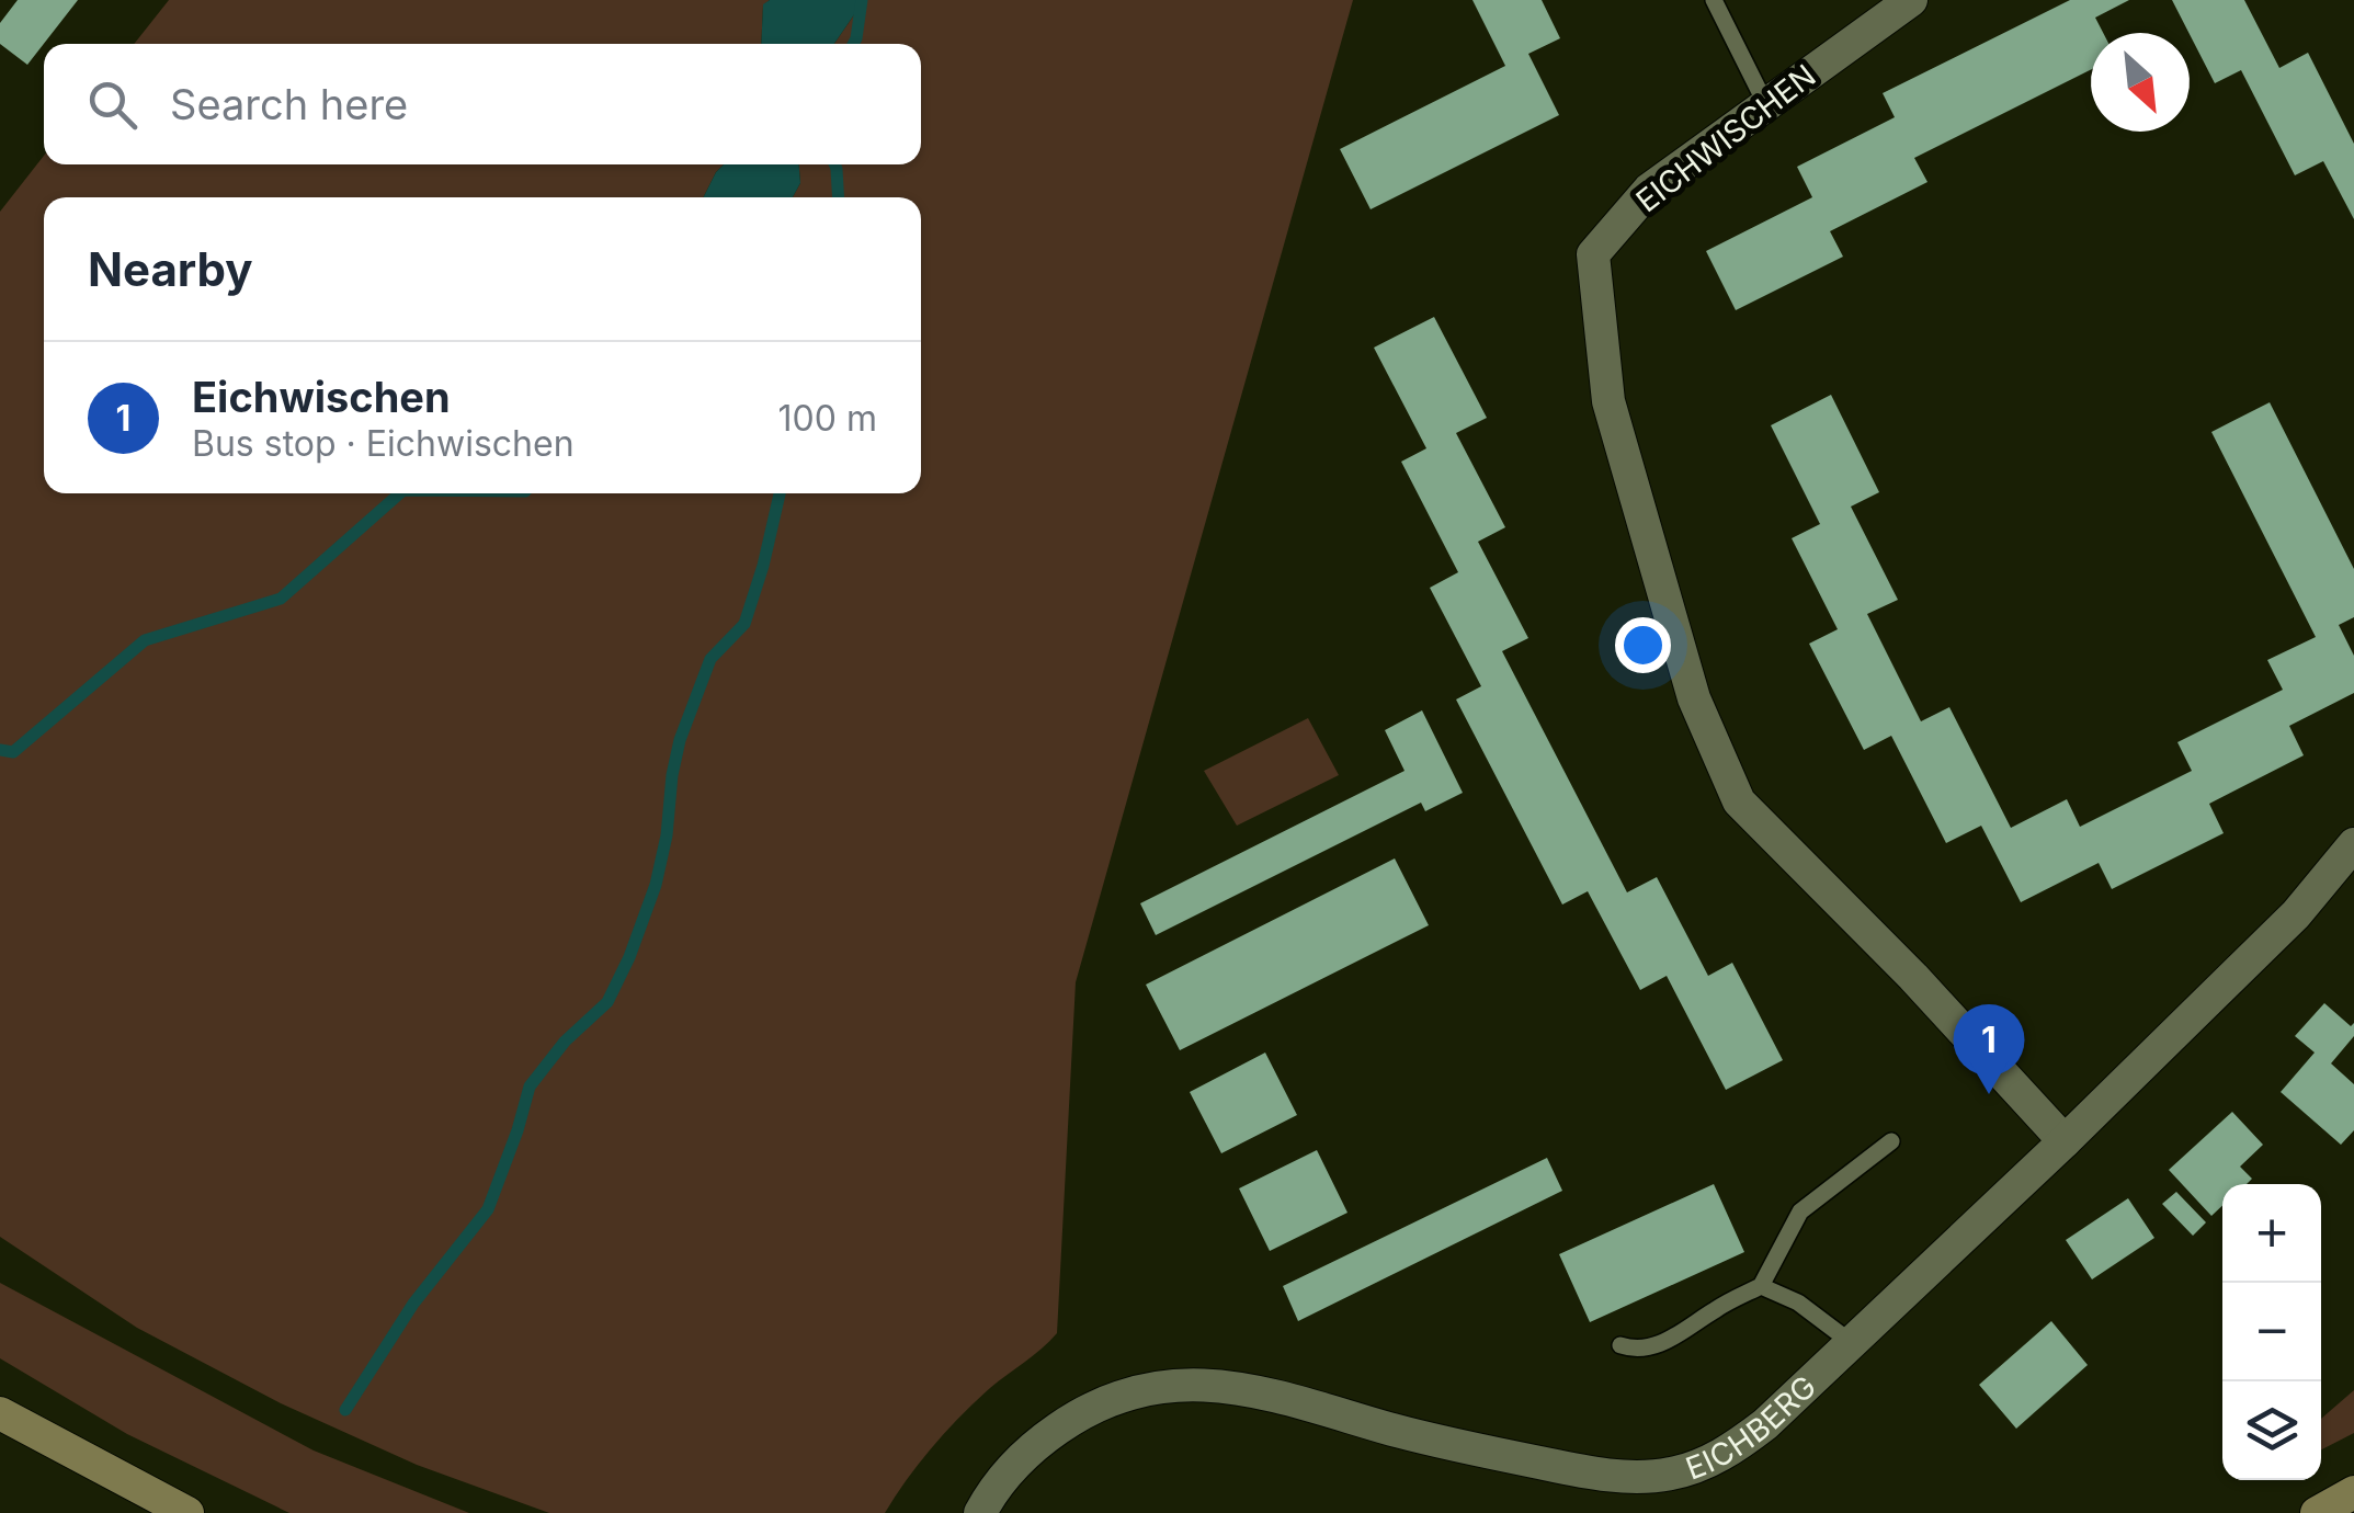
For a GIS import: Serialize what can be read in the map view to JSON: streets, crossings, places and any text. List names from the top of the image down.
{
  "streets": {
    "street": ["EICHWISCHEN", "EICHBERG"]
  },
  "crossings": [
    ["EICHWISCHEN", "EICHBERG"]
  ],
  "north": "bottom right",
  "page": {
    "search": "Search here",
    "heading": "Nearby",
    "list": [
      {
        "mark": "1",
        "name": "Eichwischen",
        "note": "Bus stop · Eichwischen",
        "value": "100 m"
      }
    ],
    "pins": "1",
    "map_buttons": ["+", "−"]
  }
}
